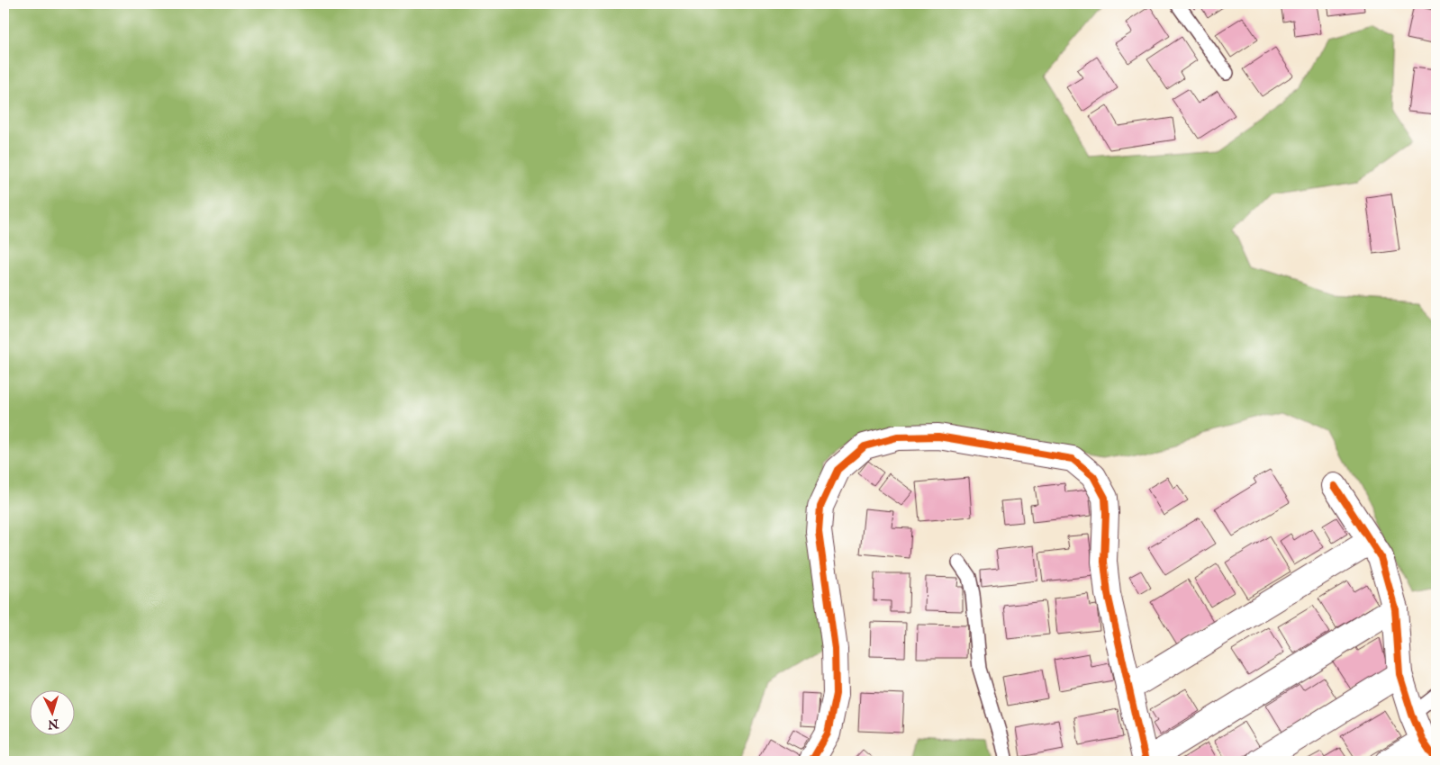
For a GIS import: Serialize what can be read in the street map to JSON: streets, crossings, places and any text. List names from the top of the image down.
{
  "north": "bottom"
}
